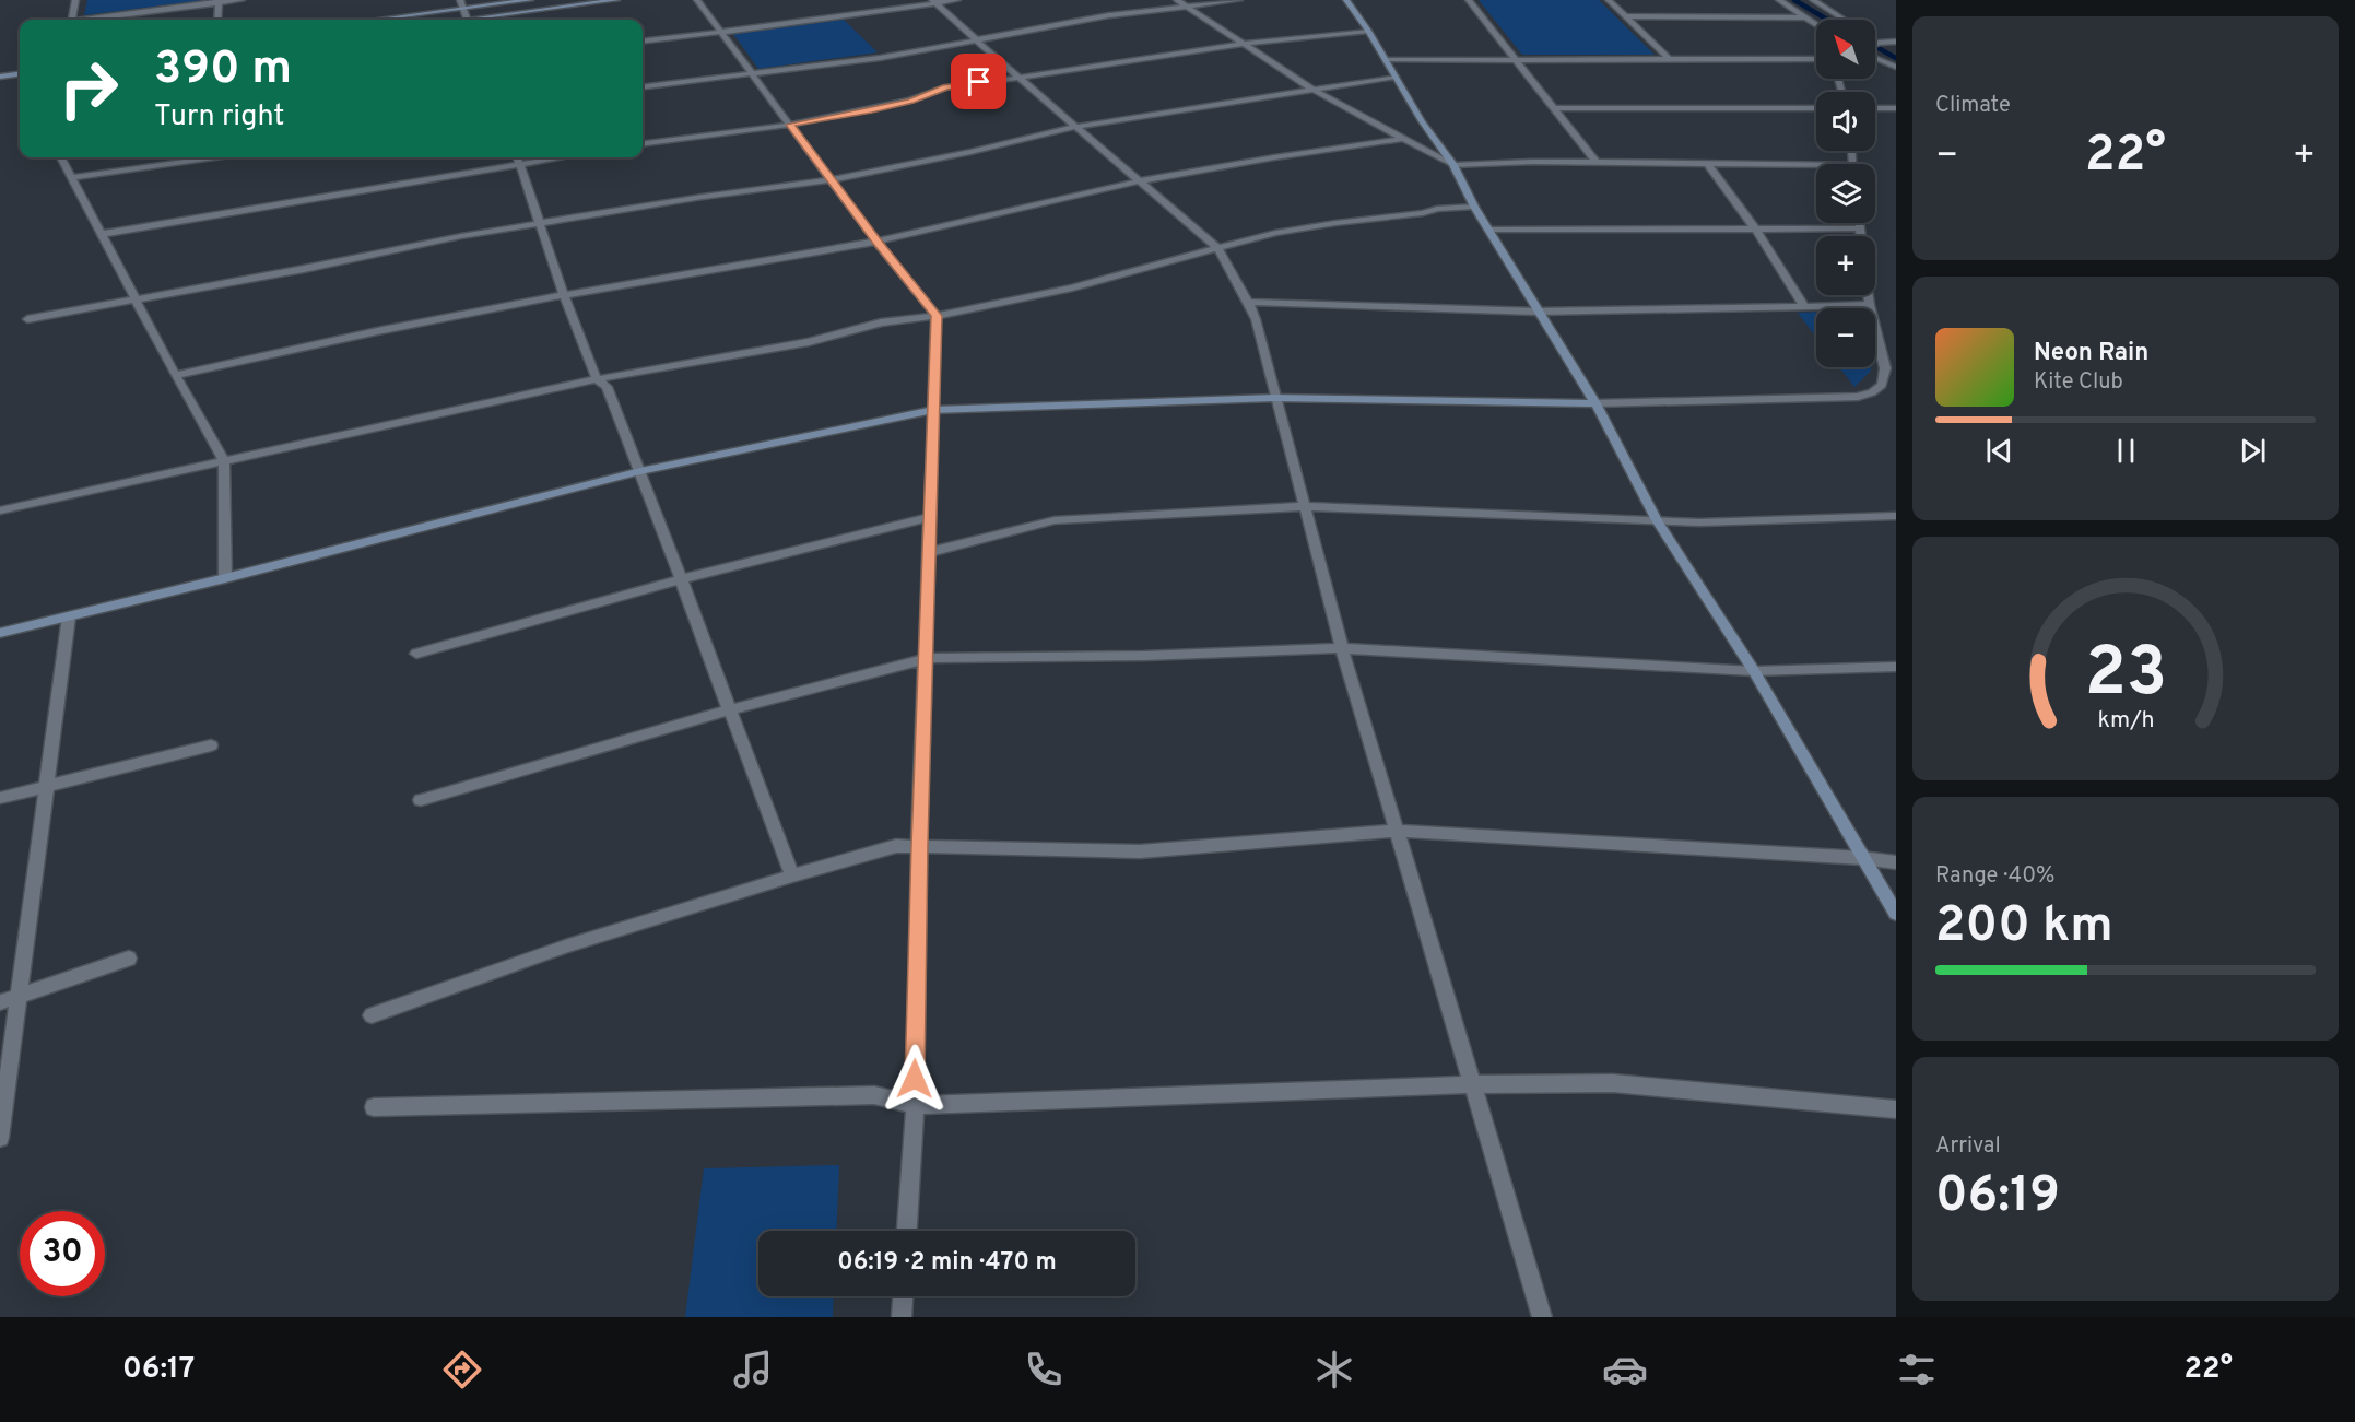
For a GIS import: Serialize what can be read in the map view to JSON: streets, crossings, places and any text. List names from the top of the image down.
{
  "north": "top left",
  "page": {
    "tile": [
      "Climate",
      ["Range · 40%", "200 km"],
      ["Arrival", "06:19"]
    ],
    "map_buttons": ["+", "−"],
    "turn": ["390 m", "Turn right"],
    "heat": ["−", "22°", "+"],
    "song": ["Neon Rain", "Kite Club"],
    "limit": "30",
    "trip": "06:19 · 2 min · 470 m",
    "tabs": ["06:17", "22°"],
    "gauge": ["23", "km/h"]
  }
}
